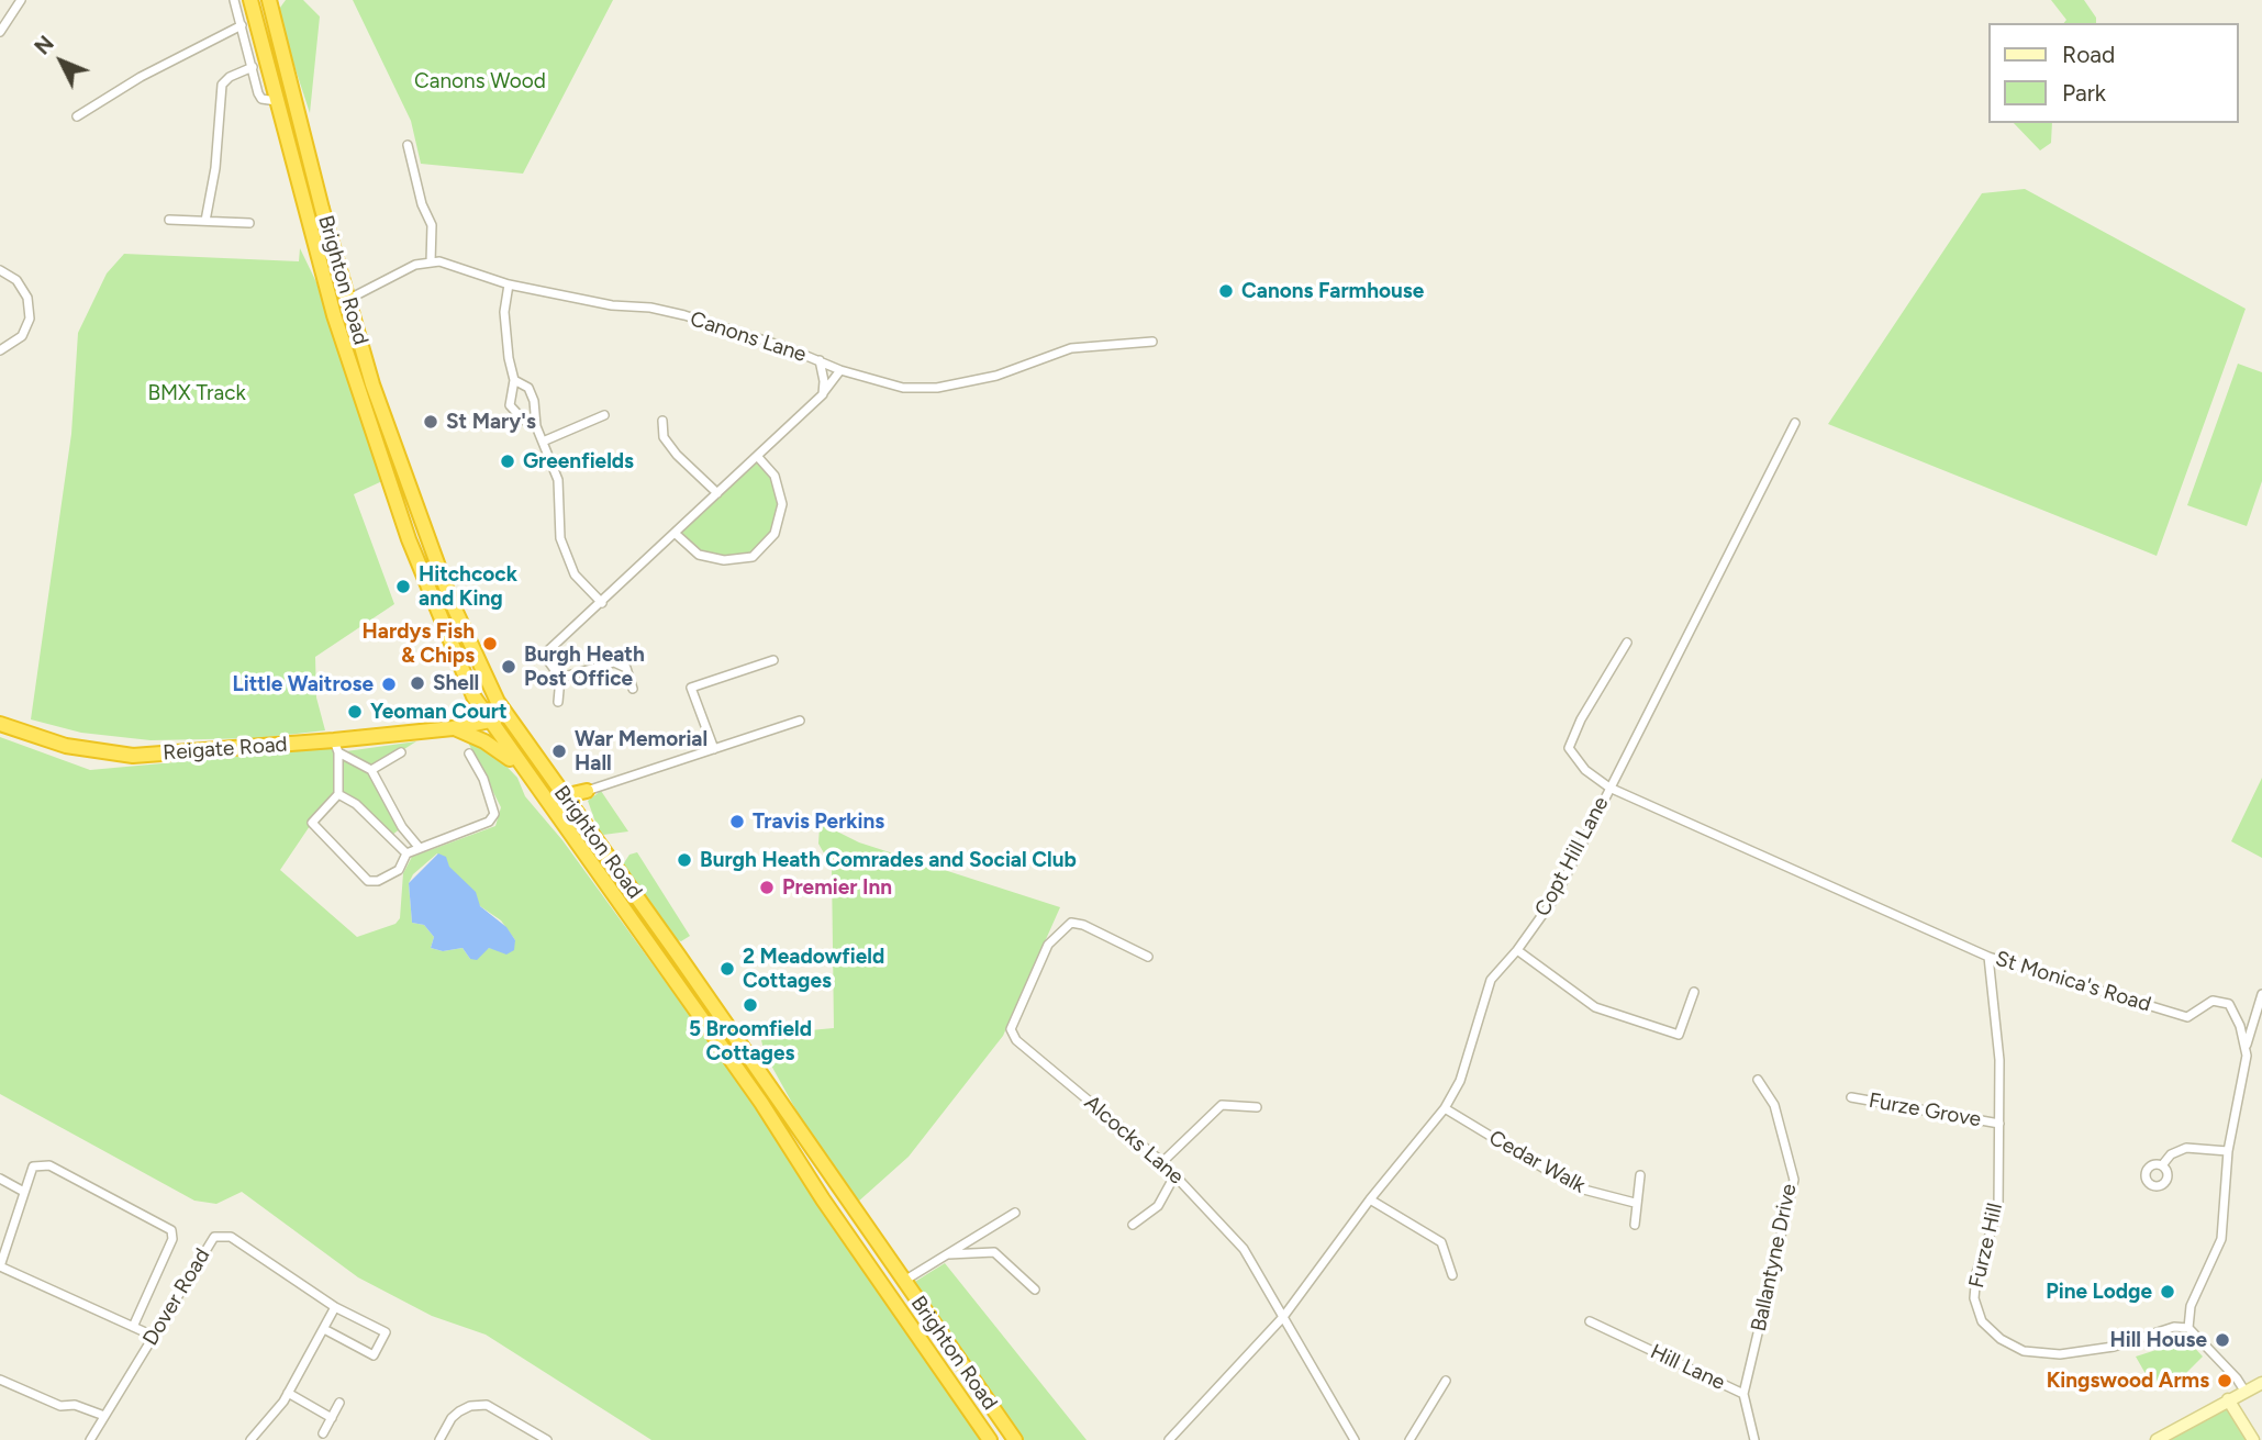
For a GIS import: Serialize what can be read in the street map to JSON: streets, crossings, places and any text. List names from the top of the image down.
{
  "streets": {
    "highway": ["Brighton Road", "Reigate Road"],
    "street": [
      "Canons Lane",
      "Copt Hill Lane",
      "St Monica's Road",
      "Furze Grove",
      "Alcocks Lane",
      "Cedar Walk",
      "Furze Hill",
      "Ballantyne Drive",
      "Dover Road",
      "Hill Lane"
    ]
  },
  "crossings": [
    ["Brighton Road", "Reigate Road"],
    ["Copt Hill Lane", "St Monica's Road"],
    ["Copt Hill Lane", "Alcocks Lane"],
    ["Copt Hill Lane", "Cedar Walk"],
    ["St Monica's Road", "Furze Hill"],
    ["Furze Grove", "Furze Hill"],
    ["Ballantyne Drive", "Hill Lane"]
  ],
  "parks": ["Canons Wood", "BMX Track"],
  "places": [
    "Canons Farmhouse",
    "St Mary's",
    "Greenfields",
    "Hitchcock and King",
    "Hardys Fish & Chips",
    "Burgh Heath Post Office",
    "Shell",
    "Little Waitrose",
    "Yeoman Court",
    "War Memorial Hall",
    "Travis Perkins",
    "Burgh Heath Comrades and Social Club",
    "Premier Inn",
    "2 Meadowfield Cottages",
    "5 Broomfield Cottages",
    "Pine Lodge",
    "Hill House",
    "Kingswood Arms"
  ],
  "legend": ["Road", "Park"],
  "north": "top left"
}
